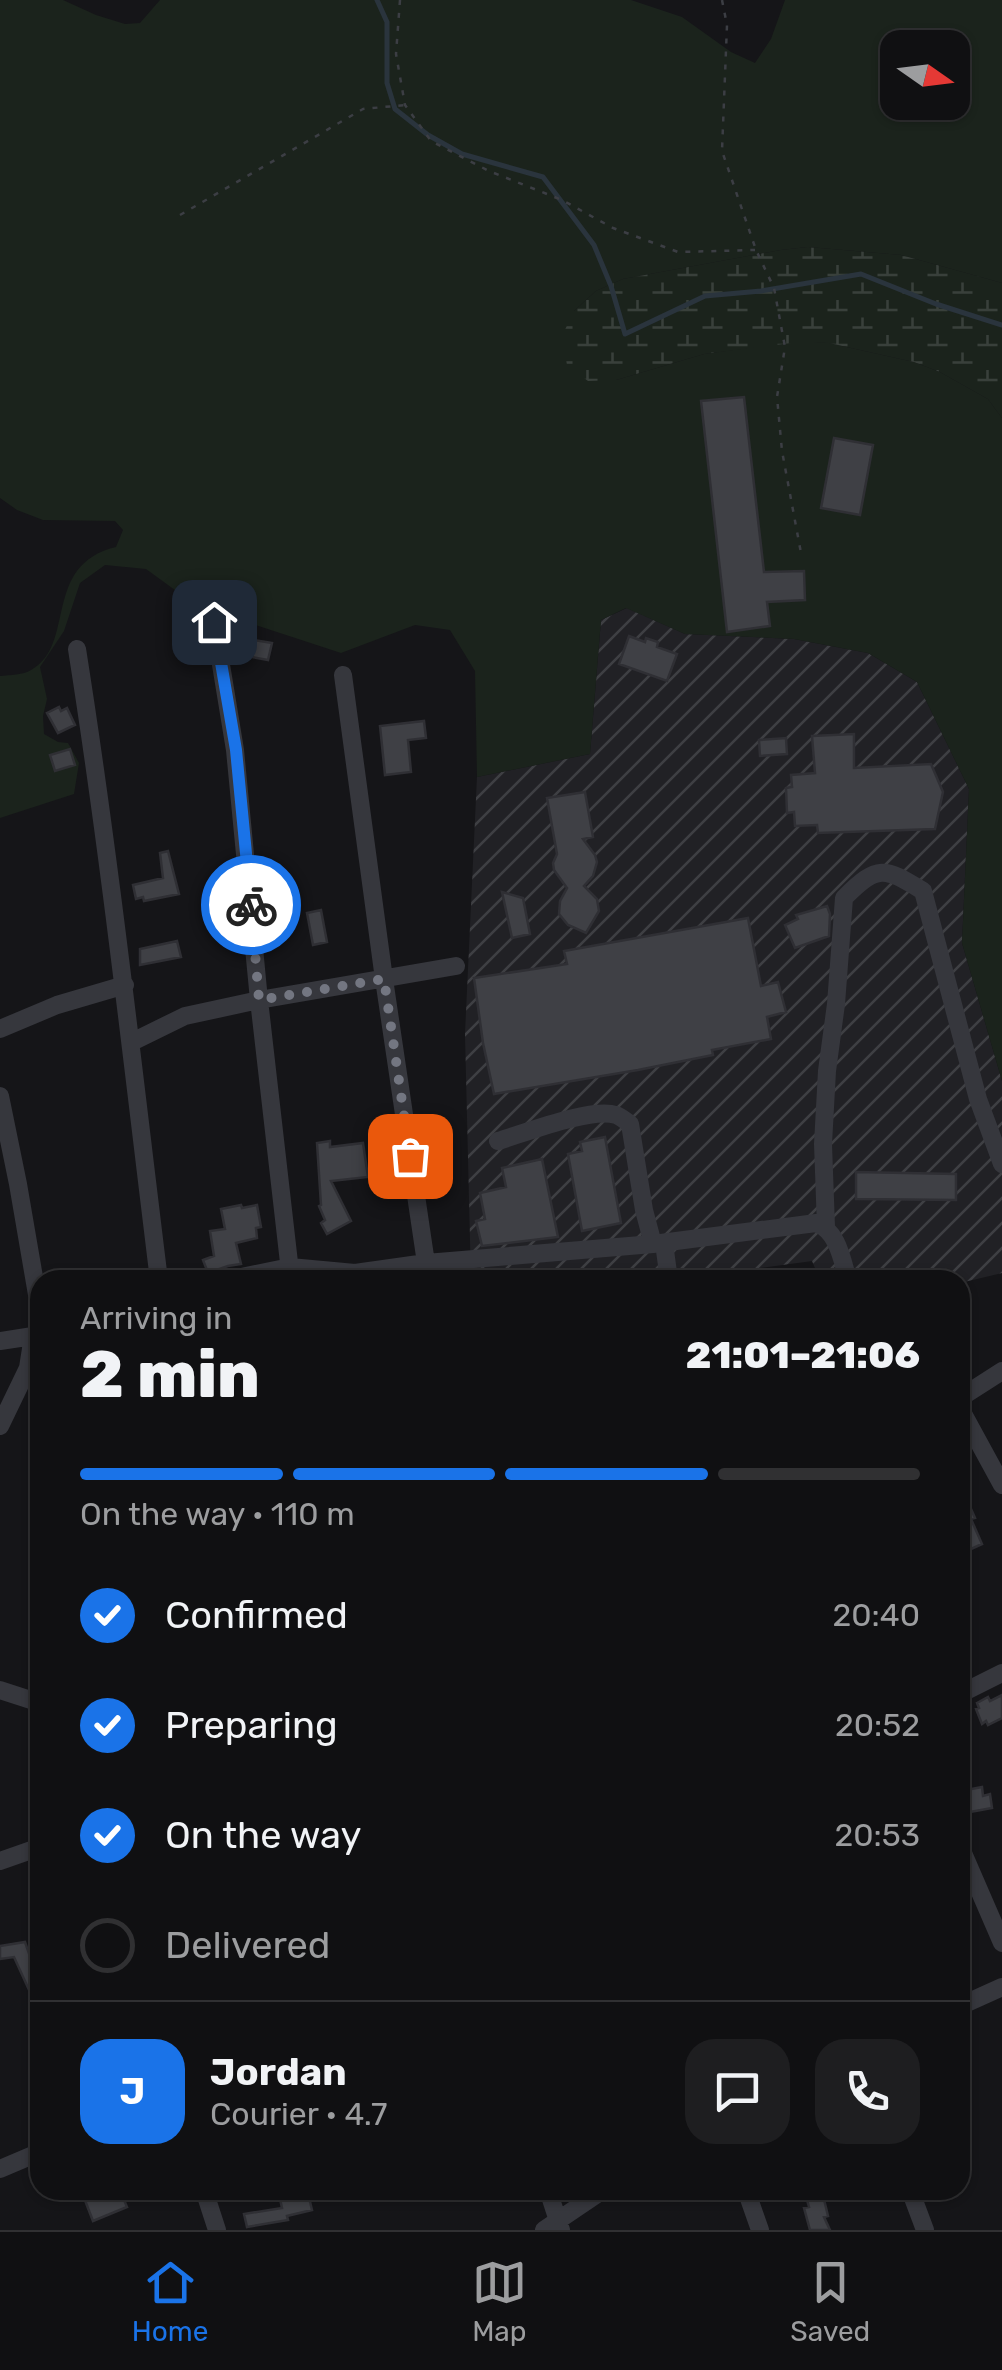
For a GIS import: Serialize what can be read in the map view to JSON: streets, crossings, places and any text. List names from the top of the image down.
{
  "north": "right",
  "page": {
    "heading": ["2 min", "Arriving in", "21:01–21:06"],
    "panel": ["Jordan", "Courier · 4.7"],
    "bar": "On the way · 110 m",
    "list": [
      ["Confirmed", "20:40"],
      ["Preparing", "20:52"],
      ["On the way", "20:53"],
      "Delivered"
    ],
    "round": "J",
    "tabs": ["Home", "Map", "Saved"]
  }
}
